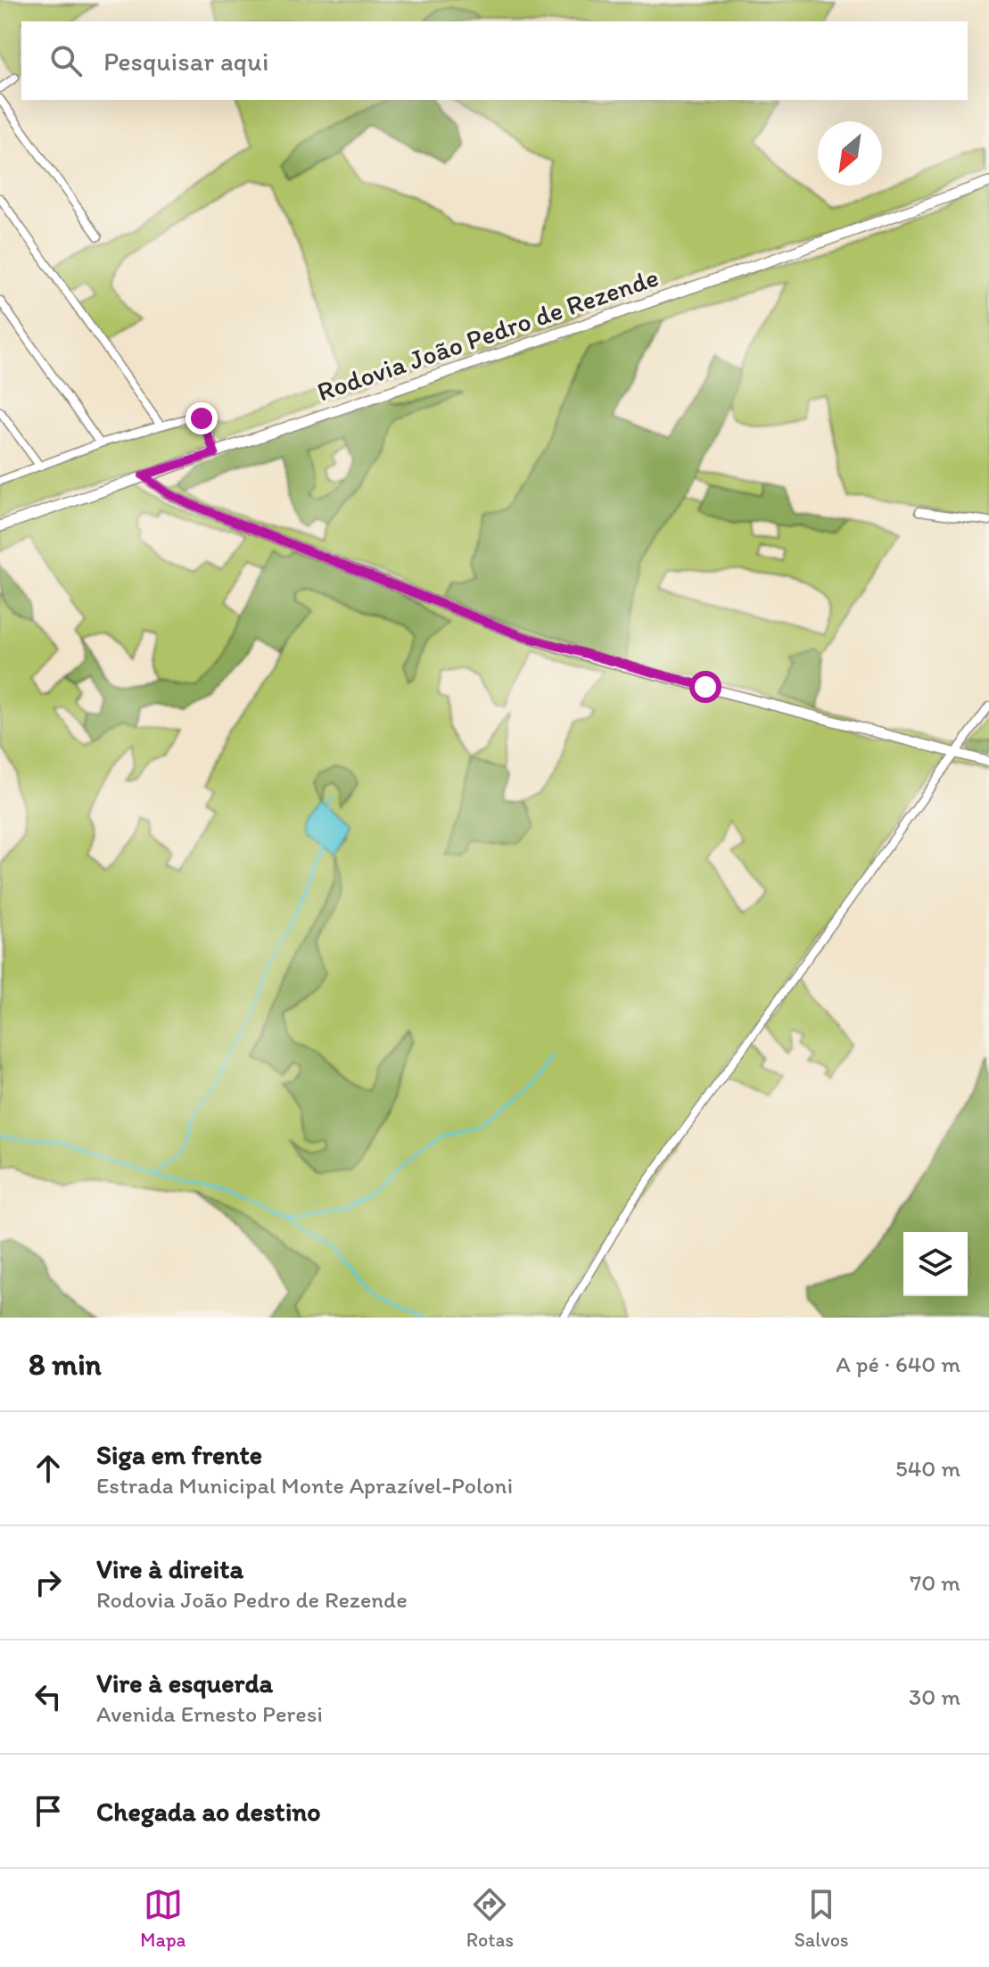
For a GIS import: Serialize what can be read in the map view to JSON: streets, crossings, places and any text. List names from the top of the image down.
{
  "streets": {
    "main road": ["Rodovia João Pedro de Rezende"]
  },
  "north": "bottom left",
  "page": {
    "search": "Pesquisar aqui",
    "heading": ["8 min", "A pé · 640 m"],
    "list": [
      ["Siga em frente", "Estrada Municipal Monte Aprazível-Poloni", "540 m"],
      ["Vire à direita", "Rodovia João Pedro de Rezende", "70 m"],
      ["Vire à esquerda", "Avenida Ernesto Peresi", "30 m"],
      "Chegada ao destino"
    ],
    "nav": ["Mapa", "Rotas", "Salvos"]
  }
}
